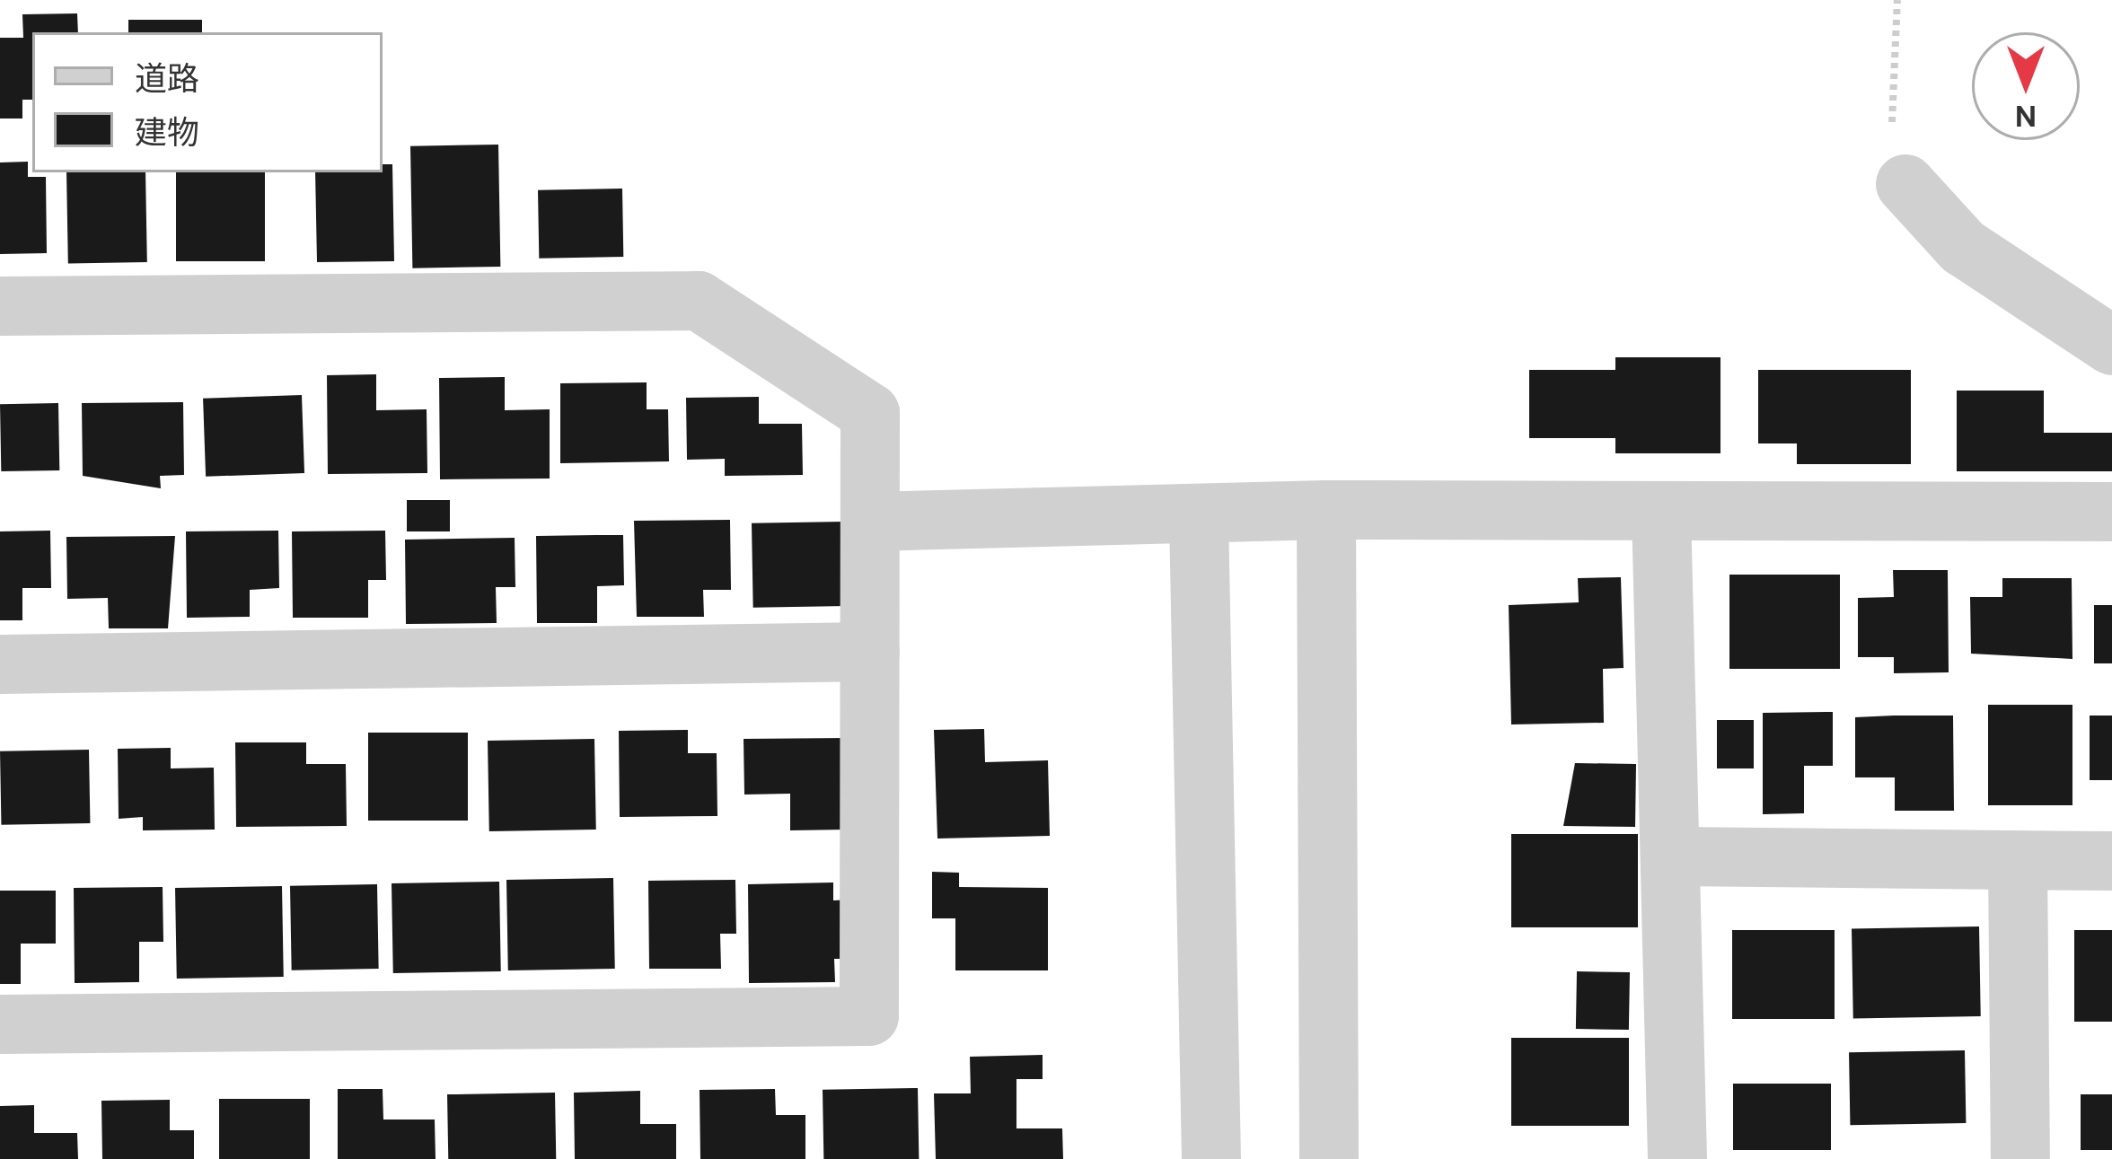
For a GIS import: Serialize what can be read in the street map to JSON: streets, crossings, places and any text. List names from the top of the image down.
{
  "legend": ["道路", "建物"],
  "north": "bottom"
}
